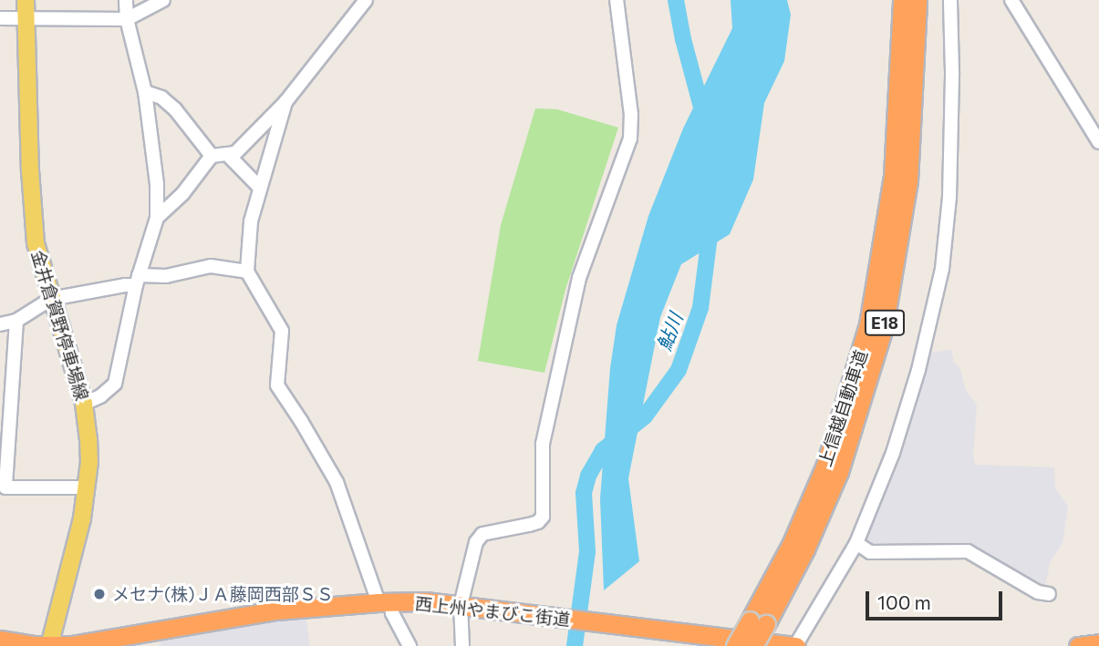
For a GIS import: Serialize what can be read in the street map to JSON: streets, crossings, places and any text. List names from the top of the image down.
{
  "streets": {
    "highway": ["E18", "上信越自動車道", "西上州やまびこ街道"],
    "main road": ["金井倉賀野停車場線"]
  },
  "crossings": [
    ["金井倉賀野停車場線", "西上州やまびこ街道"]
  ],
  "water": ["鮎川"],
  "places": ["メセナ(株)ＪＡ藤岡西部ＳＳ"],
  "scale_bar": "100 m"
}
